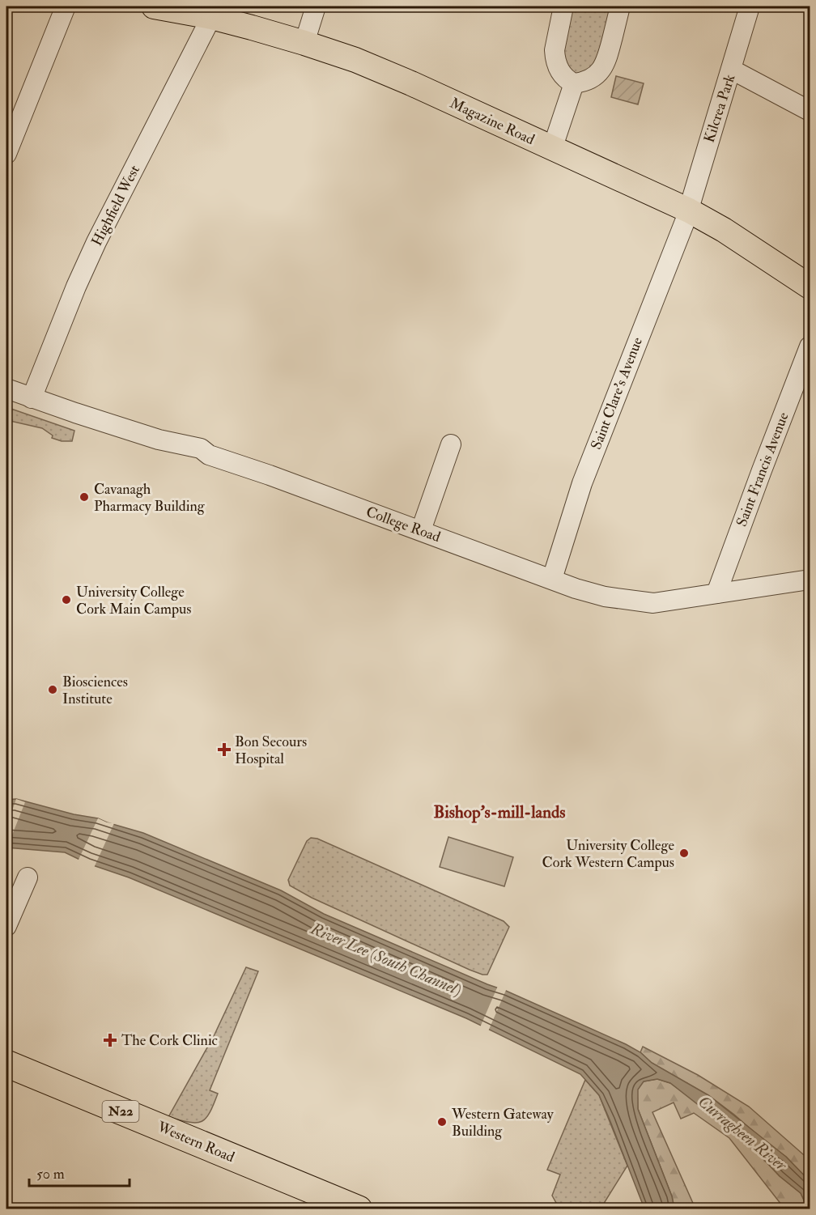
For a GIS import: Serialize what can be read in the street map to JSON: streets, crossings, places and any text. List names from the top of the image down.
{
  "streets": {
    "highway": ["N22", "Western Road"],
    "main road": ["Magazine Road"],
    "street": [
      "Kilcrea Park",
      "Highfield West",
      "Saint Clare's Avenue",
      "Saint Francis Avenue",
      "College Road"
    ]
  },
  "crossings": [
    ["Kilcrea Park", "Magazine Road"],
    ["Kilcrea Park", "Saint Clare's Avenue"],
    ["Magazine Road", "Highfield West"],
    ["Magazine Road", "Saint Clare's Avenue"],
    ["Highfield West", "College Road"],
    ["Saint Clare's Avenue", "College Road"],
    ["Saint Francis Avenue", "College Road"]
  ],
  "districts": ["Bishop's-mill-lands"],
  "water": ["River Lee (South Channel)", "Curragheen River"],
  "places": {
    "other": [
      "Cavanagh Pharmacy Building",
      "University College Cork Main Campus",
      "Biosciences Institute",
      "University College Cork Western Campus",
      "Western Gateway Building"
    ],
    "health": ["Bon Secours Hospital", "The Cork Clinic"]
  },
  "scale_bar": "50 m"
}
